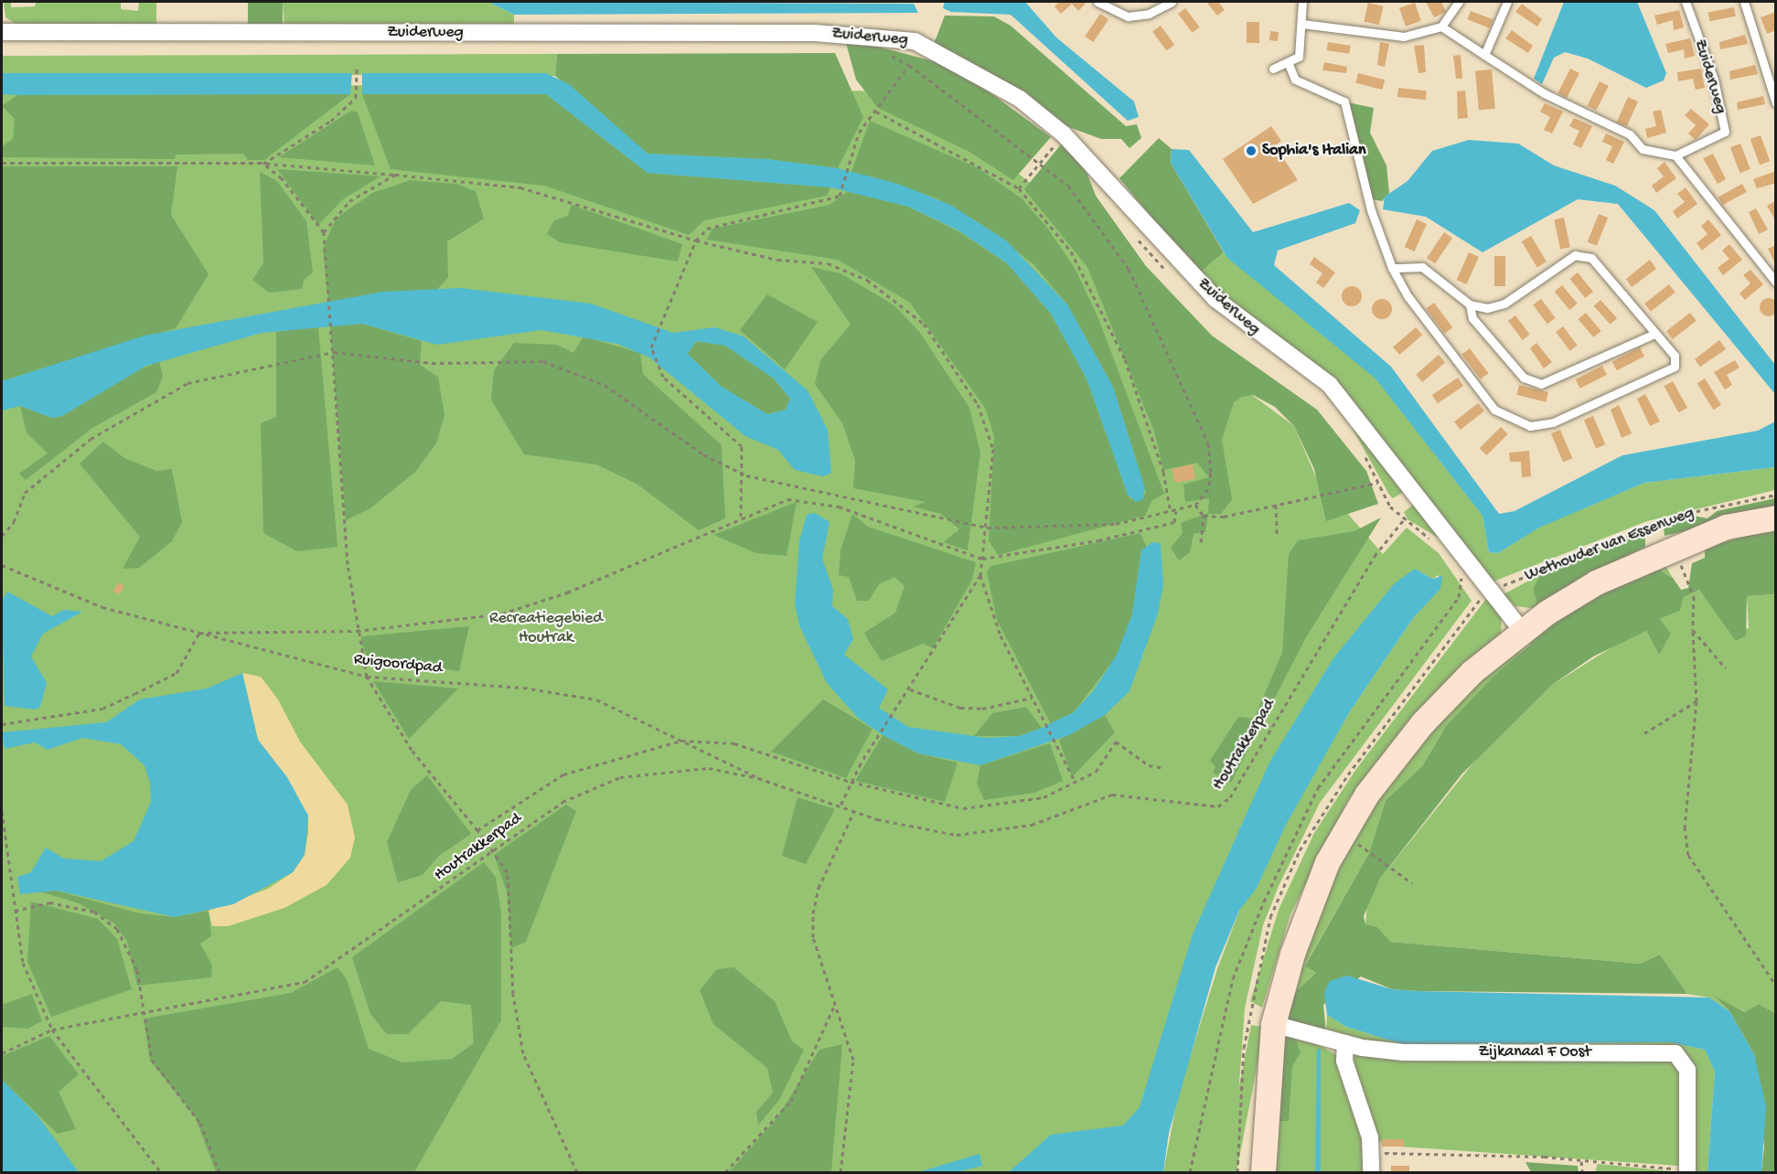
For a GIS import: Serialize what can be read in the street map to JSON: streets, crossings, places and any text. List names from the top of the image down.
{
  "streets": {
    "street": ["Zuiderweg", "Wethouder van Essenweg", "Zijkanaal F Oost"],
    "path": ["Ruigoordpad", "Houtrakkerpad"]
  },
  "crossings": [
    ["Zuiderweg", "Wethouder van Essenweg"],
    ["Wethouder van Essenweg", "Zijkanaal F Oost"],
    ["Ruigoordpad", "Houtrakkerpad"]
  ],
  "parks": ["Recreatiegebied Houtrak"],
  "places": ["Sophia's Italian"]
}
